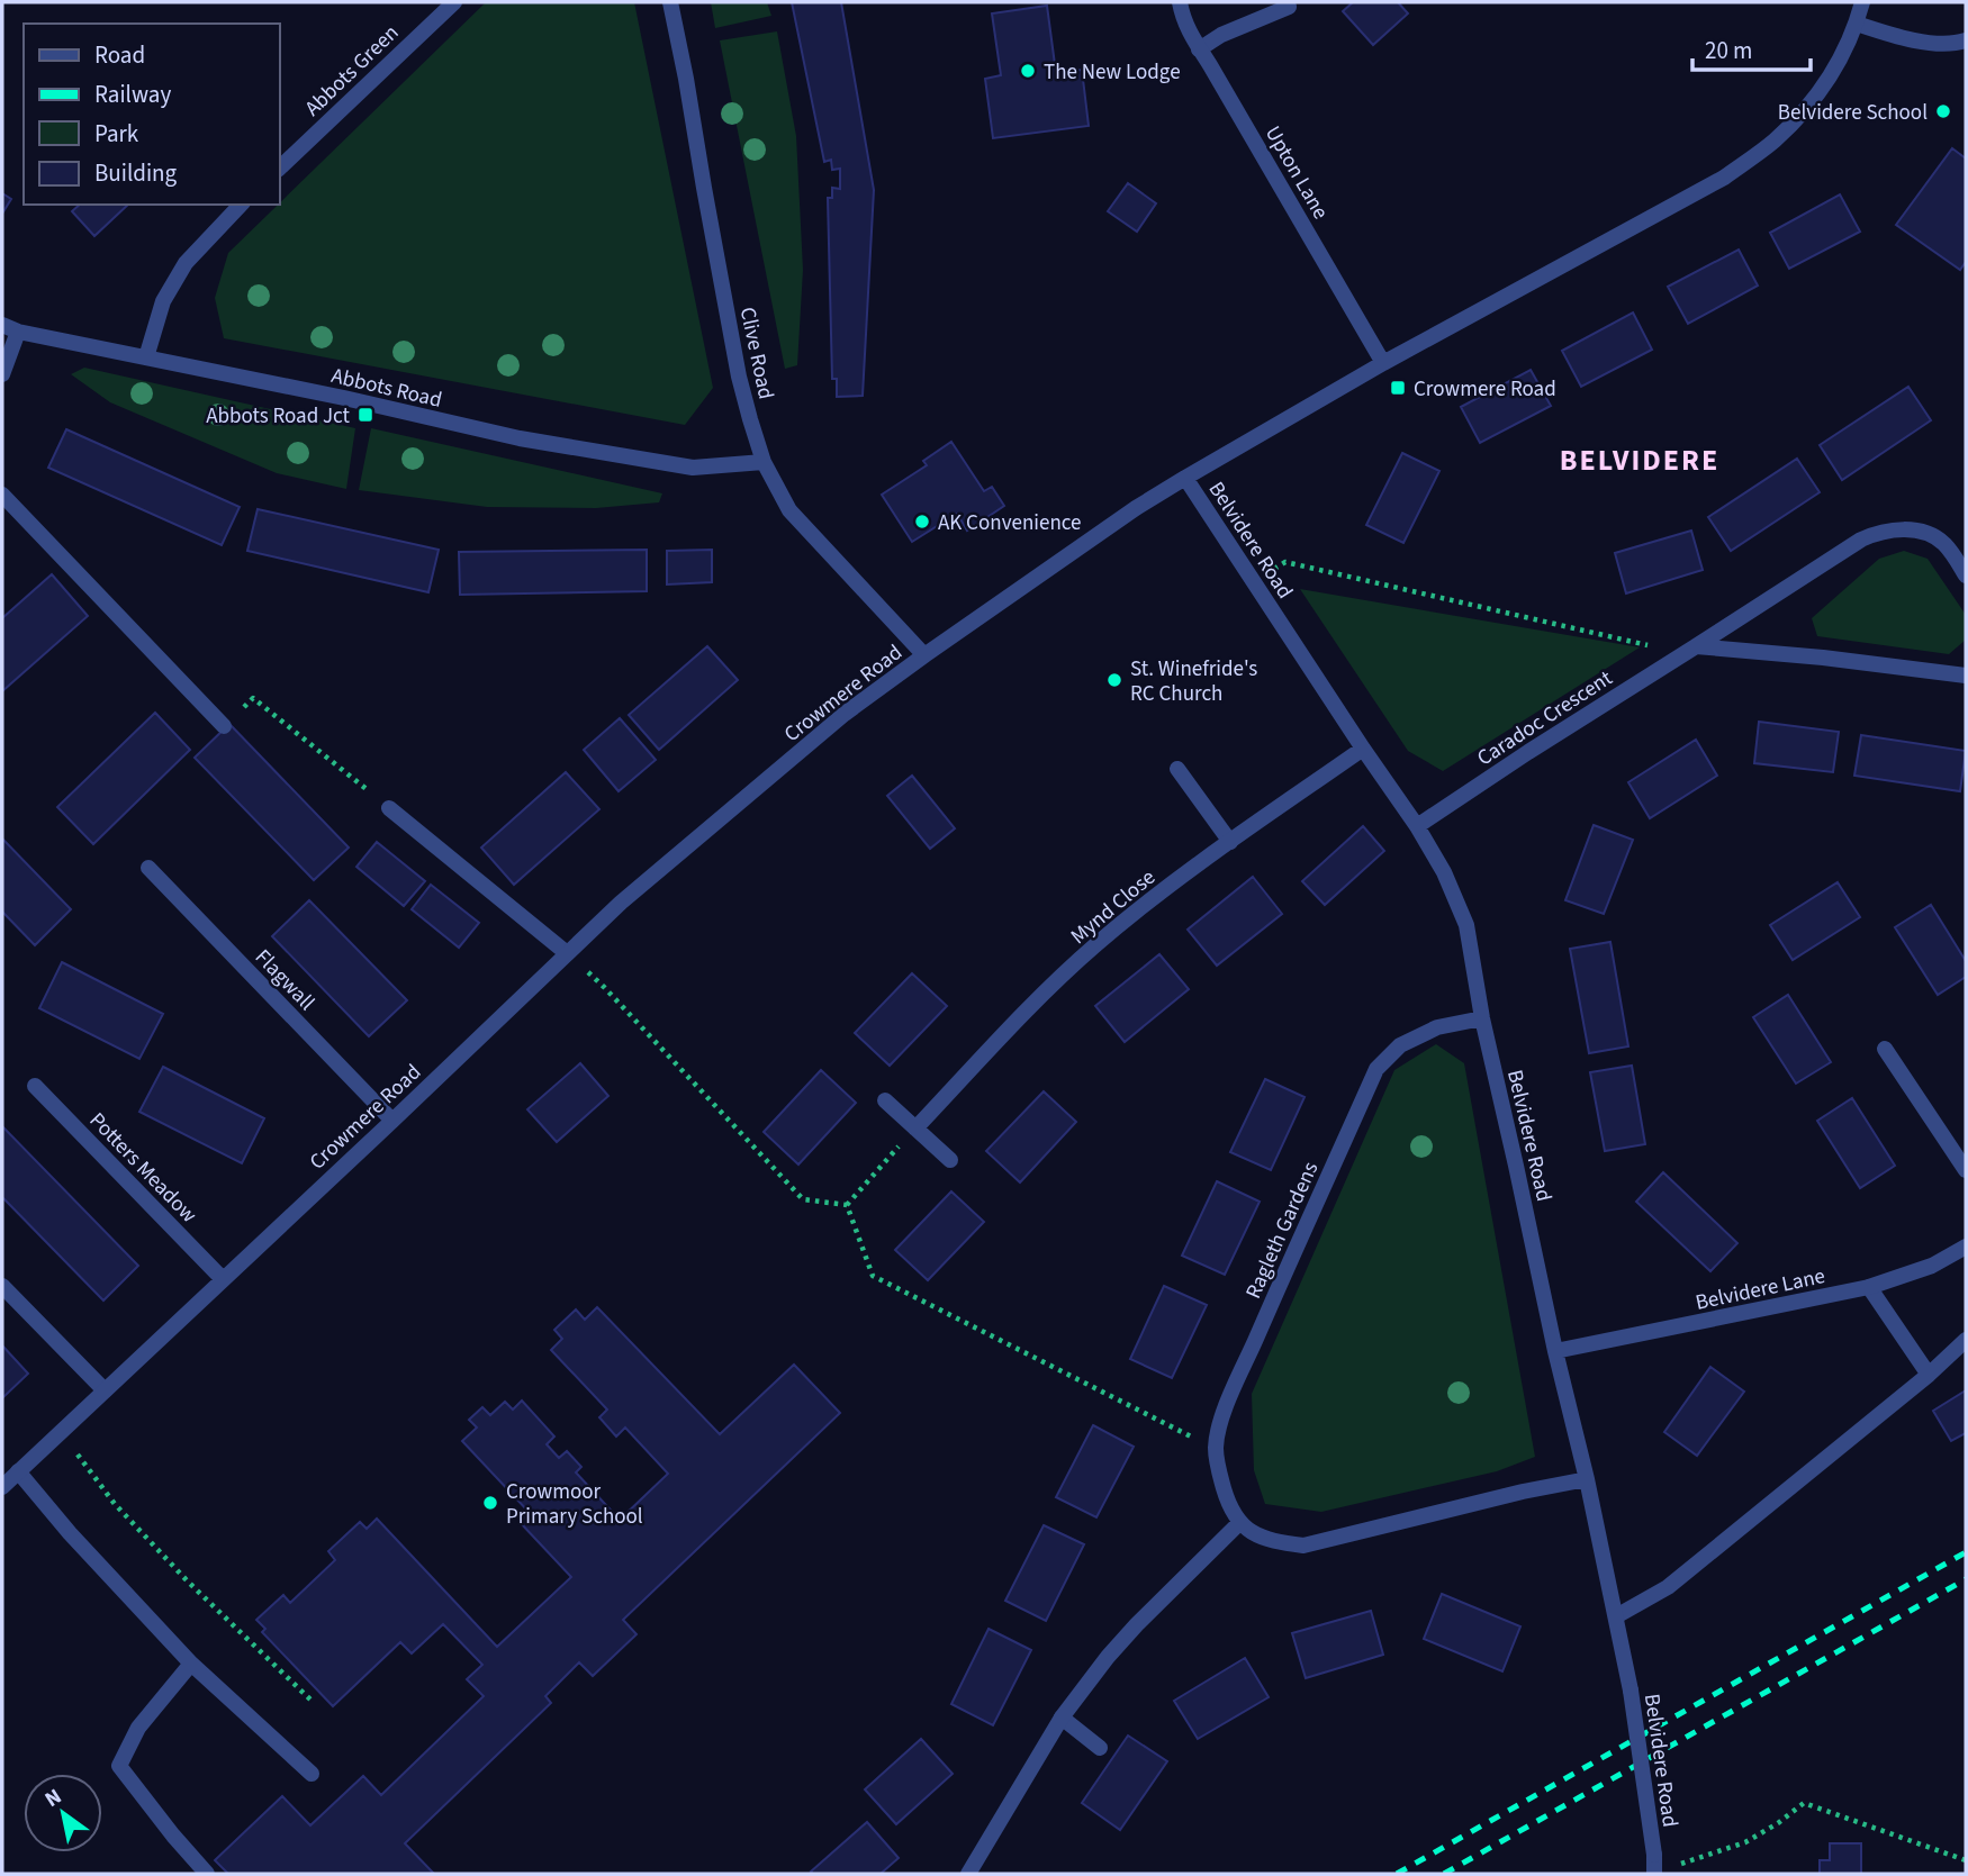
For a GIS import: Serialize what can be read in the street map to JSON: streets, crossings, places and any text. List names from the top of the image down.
{
  "streets": {
    "street": [
      "Abbots Green",
      "Upton Lane",
      "Clive Road",
      "Abbots Road",
      "Belvidere Road",
      "Crowmere Road",
      "Caradoc Crescent",
      "Mynd Close",
      "Flagwall",
      "Potters Meadow",
      "Ragleth Gardens",
      "Belvidere Lane"
    ]
  },
  "crossings": [
    ["Upton Lane", "Crowmere Road"],
    ["Clive Road", "Abbots Road"],
    ["Clive Road", "Crowmere Road"],
    ["Belvidere Road", "Crowmere Road"],
    ["Belvidere Road", "Caradoc Crescent"],
    ["Belvidere Road", "Mynd Close"],
    ["Belvidere Road", "Ragleth Gardens"],
    ["Belvidere Road", "Belvidere Lane"],
    ["Crowmere Road", "Flagwall"],
    ["Crowmere Road", "Potters Meadow"]
  ],
  "districts": ["BELVIDERE"],
  "places": {
    "other": [
      "The New Lodge",
      "Belvidere School",
      "AK Convenience",
      "St. Winefride's RC Church",
      "Crowmoor Primary School"
    ],
    "transit": ["Crowmere Road", "Abbots Road Jct"]
  },
  "legend": [
    "Road",
    "Railway",
    "Park",
    "Building"
  ],
  "scale_bar": "20 m",
  "north": "top left"
}
